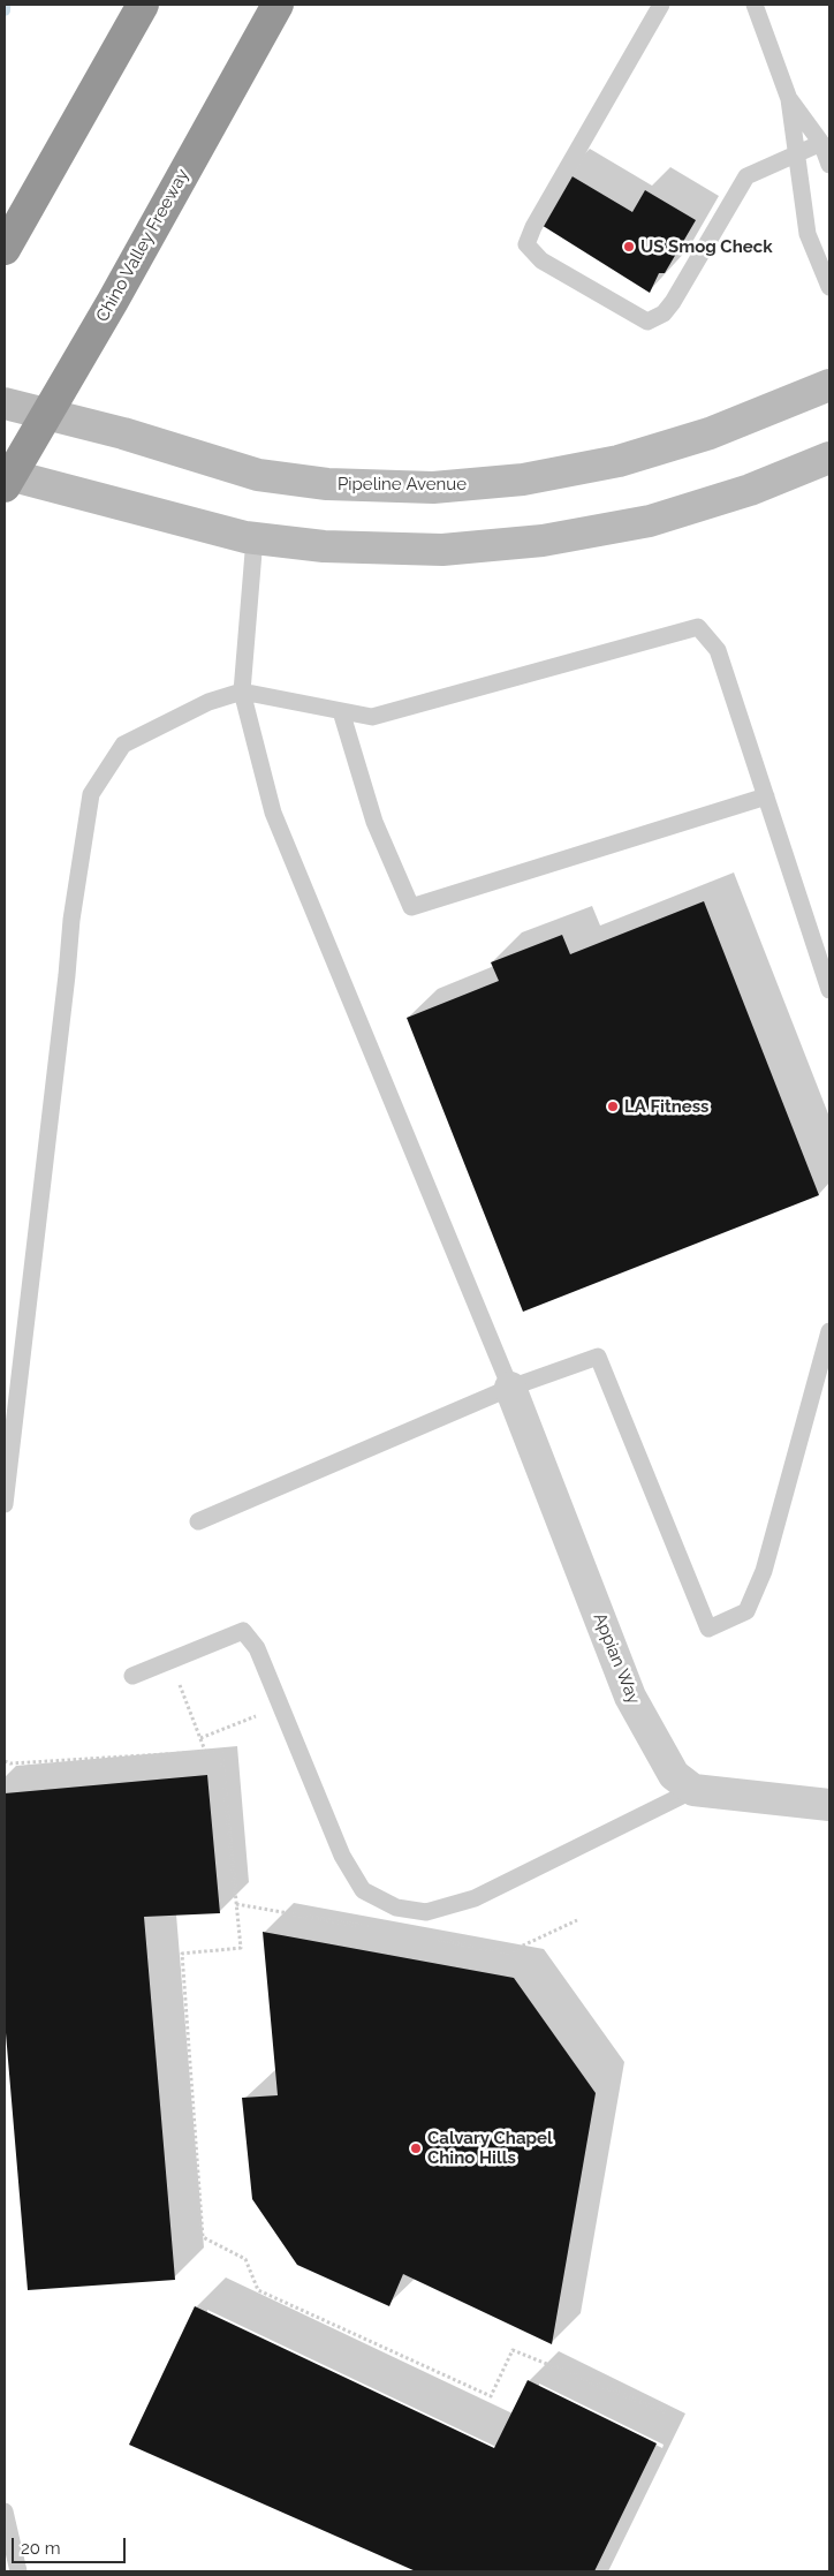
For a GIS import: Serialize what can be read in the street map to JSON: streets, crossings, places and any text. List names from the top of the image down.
{
  "streets": {
    "highway": ["Chino Valley Freeway"],
    "main road": ["Pipeline Avenue"],
    "street": ["Appian Way"]
  },
  "places": ["US Smog Check", "LA Fitness", "Calvary Chapel Chino Hills"],
  "scale_bar": "20 m"
}
